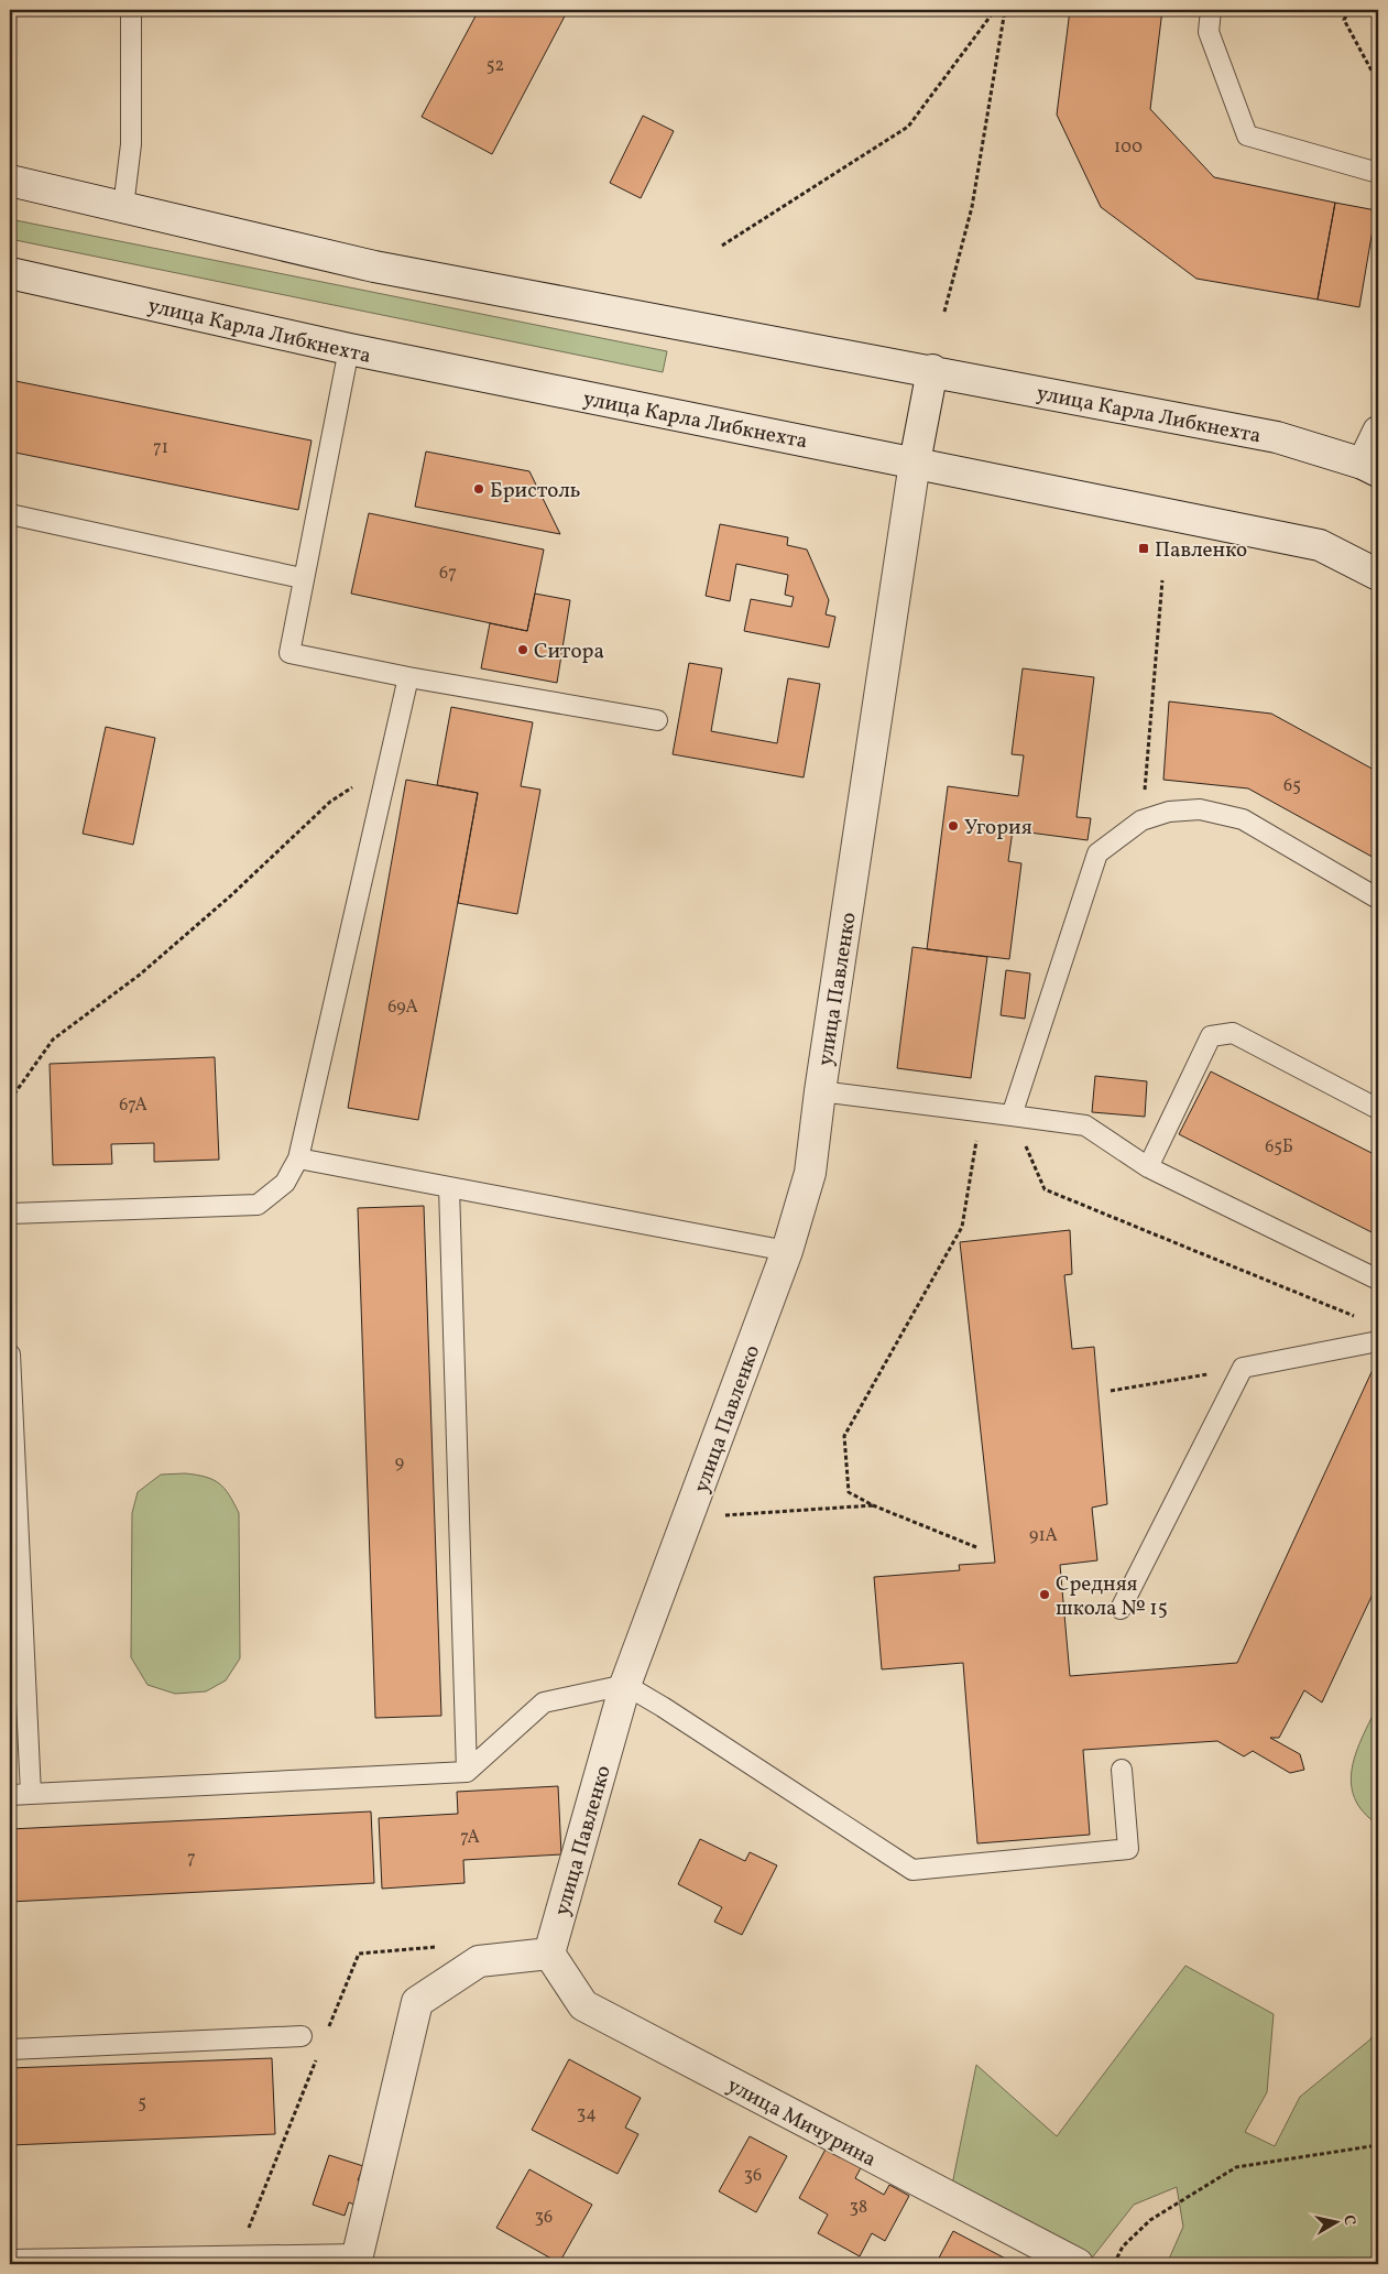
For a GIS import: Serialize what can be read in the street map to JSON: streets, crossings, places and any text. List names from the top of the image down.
{
  "streets": {
    "main road": ["улица Карла Либкнехта", "улица Павленко", "улица Мичурина"]
  },
  "crossings": [
    ["улица Карла Либкнехта", "улица Павленко"],
    ["улица Павленко", "улица Мичурина"]
  ],
  "places": {
    "other": [
      "Бристоль",
      "Ситора",
      "Угория",
      "Средняя школа № 15"
    ],
    "transit": ["Павленко"]
  },
  "house_numbers": [
    "52",
    "100",
    "71",
    "67",
    "65",
    "69А",
    "67А",
    "65Б",
    "9",
    "91А",
    "7А",
    "7",
    "5",
    "34",
    "36",
    "38",
    "36"
  ],
  "north": "right"
}
